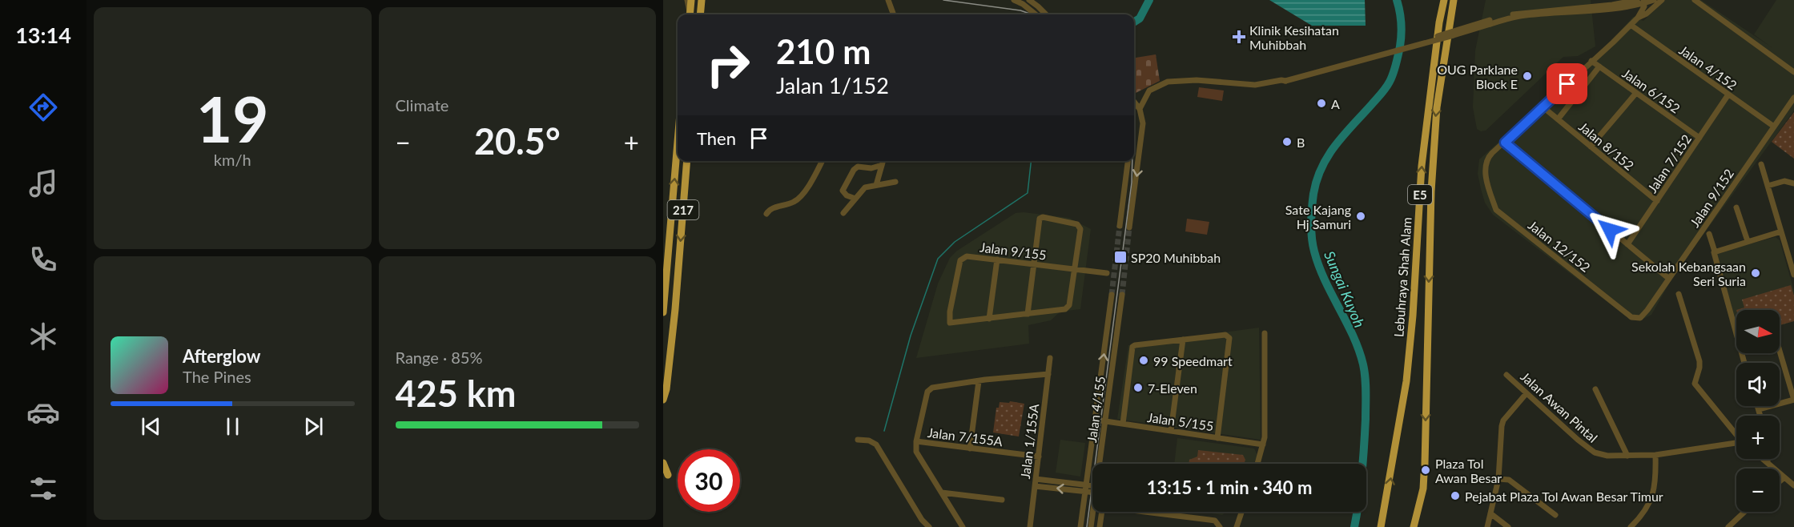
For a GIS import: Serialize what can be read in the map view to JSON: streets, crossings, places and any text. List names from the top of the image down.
{
  "streets": {
    "highway": ["E5", "217", "Lebuhraya Shah Alam"],
    "street": [
      "Jalan 4/152",
      "Jalan 6/152",
      "Jalan 8/152",
      "Jalan 7/152",
      "Jalan 9/152",
      "Jalan 12/152",
      "Jalan 9/155",
      "Jalan Awan Pintal",
      "Jalan 4/155",
      "Jalan 5/155",
      "Jalan 7/155A",
      "Jalan 1/155A"
    ]
  },
  "crossings": [
    ["Jalan 4/152", "Jalan 7/152"],
    ["Jalan 4/152", "Jalan 9/152"],
    ["Jalan 6/152", "Jalan 7/152"],
    ["Jalan 8/152", "Jalan 7/152"],
    ["Jalan 9/152", "Jalan 12/152"],
    ["Jalan 4/155", "Jalan 5/155"],
    ["Jalan 7/155A", "Jalan 1/155A"]
  ],
  "water": ["Sungai Kuyoh"],
  "places": {
    "health": ["Klinik Kesihatan Muhibbah"],
    "other": [
      "OUG Parklane Block E",
      "A",
      "B",
      "Sate Kajang Hj Samuri",
      "Sekolah Kebangsaan Seri Suria",
      "99 Speedmart",
      "7-Eleven",
      "Plaza Tol Awan Besar",
      "Pejabat Plaza Tol Awan Besar Timur"
    ],
    "transit": ["SP20 Muhibbah"]
  },
  "north": "right",
  "page": {
    "tabs": "13:14",
    "tile": [
      ["19", "km/h"],
      "Climate",
      ["Range · 85%", "425 km"]
    ],
    "turn": ["210 m", "Jalan 1/152"],
    "then": "Then",
    "heat": ["−", "20.5°", "+"],
    "map_buttons": ["+", "−"],
    "song": ["Afterglow", "The Pines"],
    "limit": "30",
    "trip": "13:15 · 1 min · 340 m"
  }
}
